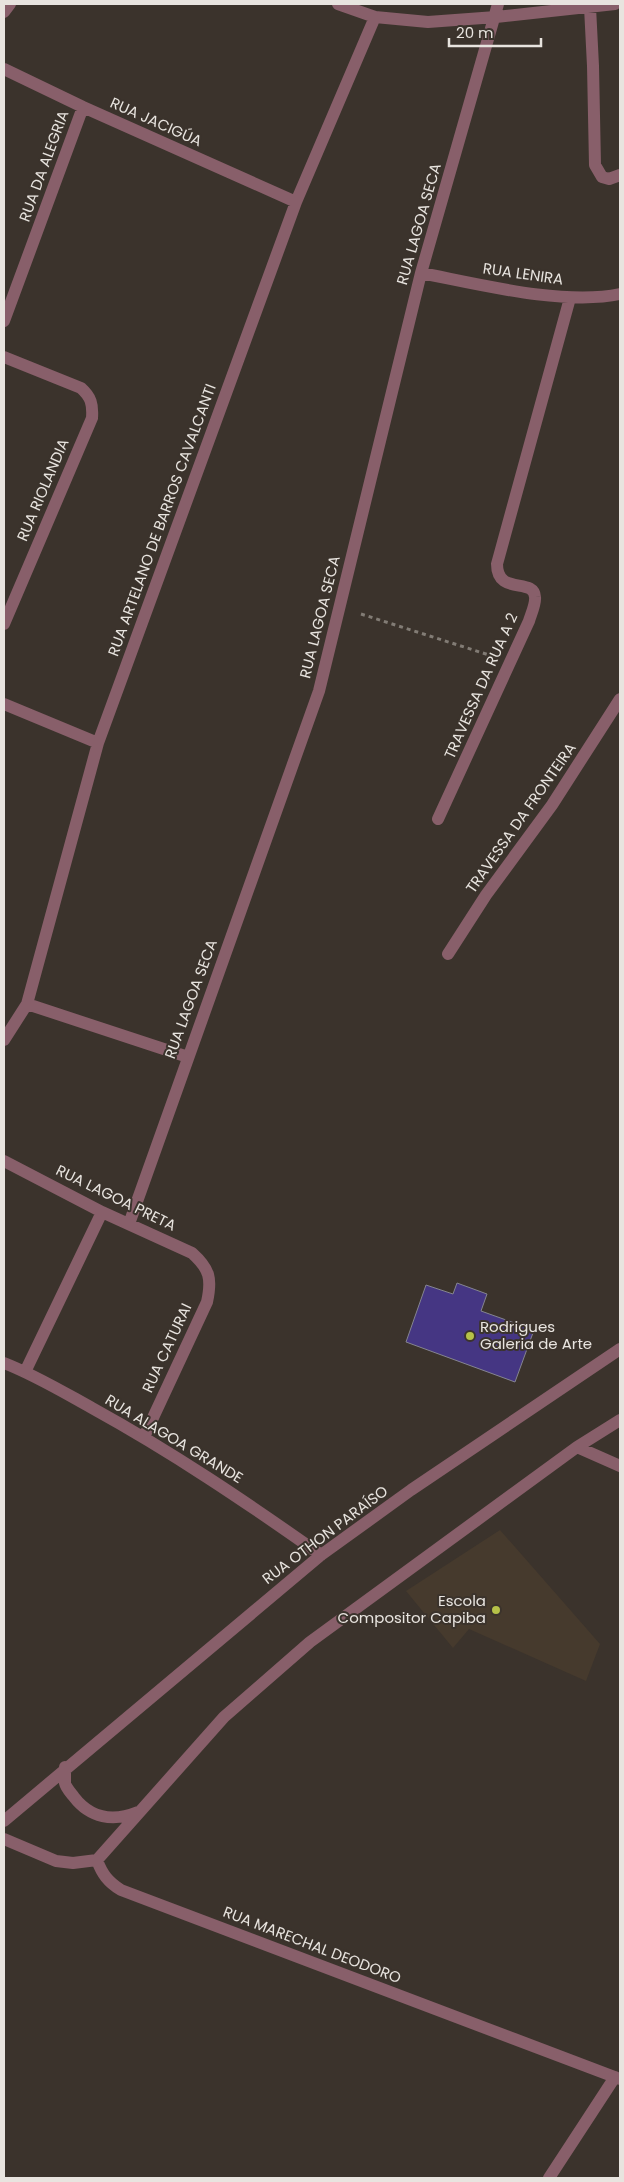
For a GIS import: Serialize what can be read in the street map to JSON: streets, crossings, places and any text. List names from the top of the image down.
{
  "streets": {
    "street": [
      "RUA JACIGÚA",
      "RUA DA ALEGRIA",
      "RUA LAGOA SECA",
      "RUA LENIRA",
      "RUA RIOLANDIA",
      "RUA ARTELANO DE BARROS CAVALCANTI",
      "TRAVESSA DA RUA A 2",
      "TRAVESSA DA FRONTEIRA",
      "RUA LAGOA PRETA",
      "RUA CATURAI",
      "RUA ALAGOA GRANDE",
      "RUA OTHON PARAÍSO",
      "RUA MARECHAL DEODORO"
    ]
  },
  "crossings": [
    ["RUA JACIGÚA", "RUA DA ALEGRIA"],
    ["RUA JACIGÚA", "RUA ARTELANO DE BARROS CAVALCANTI"],
    ["RUA LAGOA SECA", "RUA LENIRA"],
    ["RUA LAGOA SECA", "RUA LAGOA PRETA"],
    ["RUA LENIRA", "TRAVESSA DA RUA A 2"],
    ["RUA LAGOA PRETA", "RUA CATURAI"],
    ["RUA CATURAI", "RUA ALAGOA GRANDE"],
    ["RUA ALAGOA GRANDE", "RUA OTHON PARAÍSO"]
  ],
  "places": ["Rodrigues Galeria de Arte", "Escola Compositor Capiba"],
  "scale_bar": "20 m"
}
